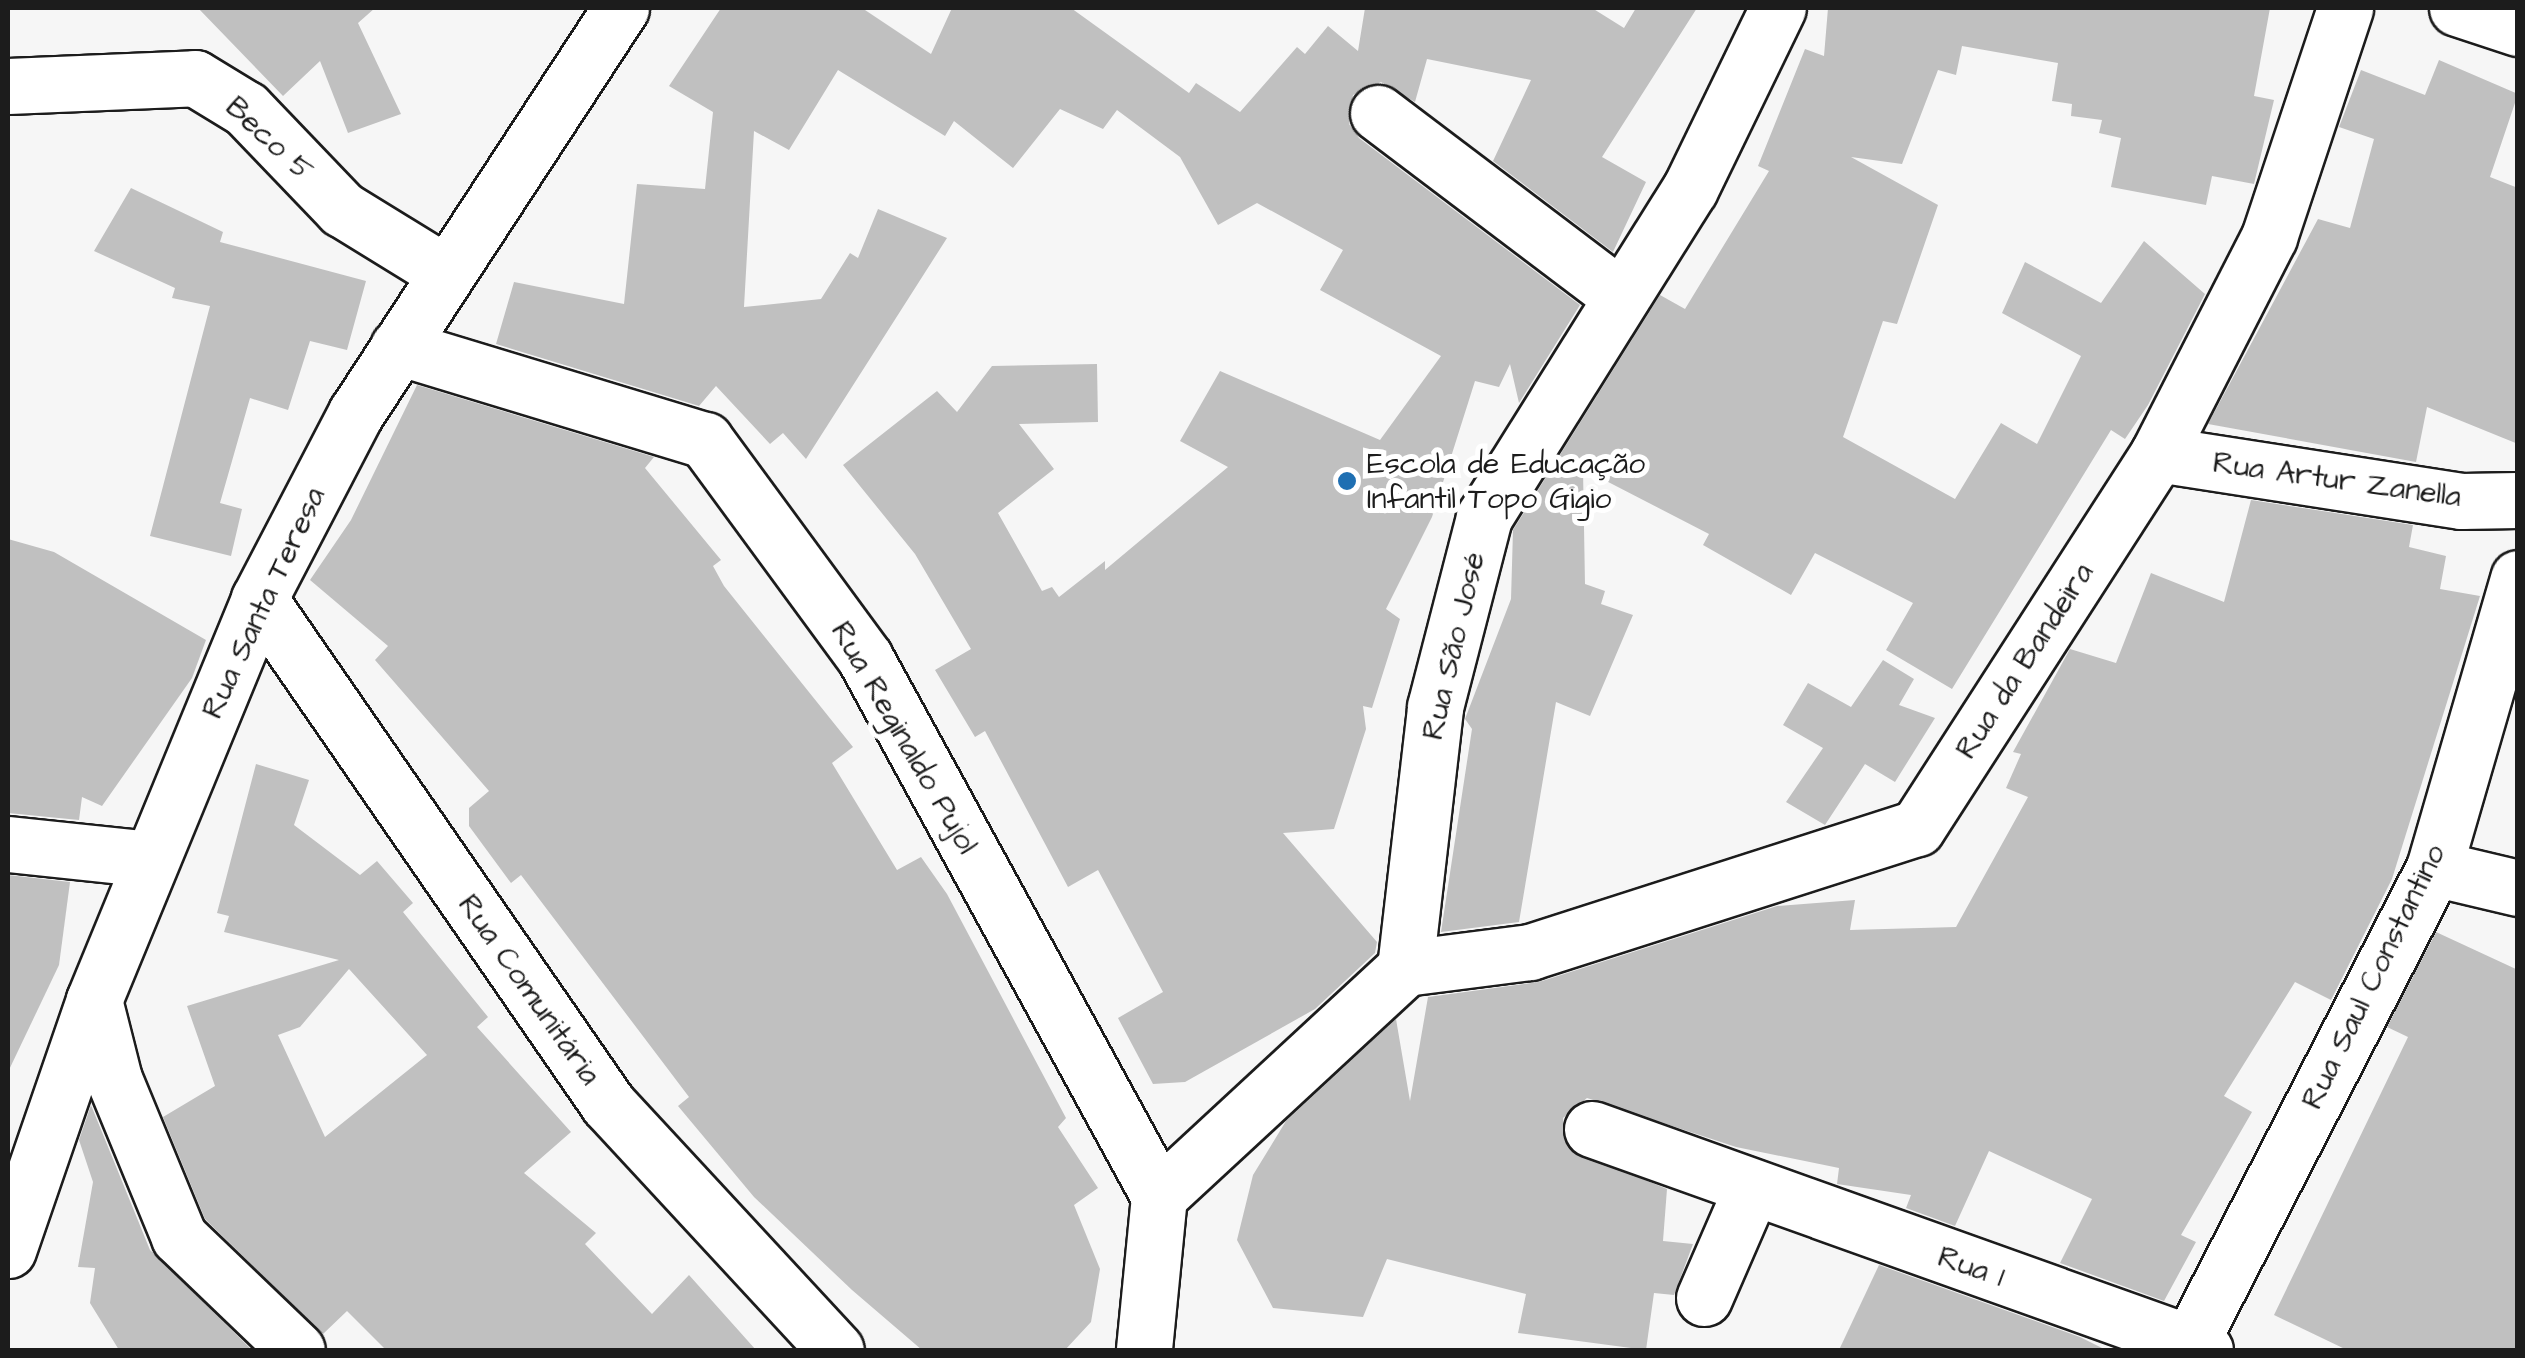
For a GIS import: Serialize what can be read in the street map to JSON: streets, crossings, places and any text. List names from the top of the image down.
{
  "streets": {
    "street": [
      "Beco 5",
      "Rua Artur Zanella",
      "Rua Santa Teresa",
      "Rua São José",
      "Rua da Bandeira",
      "Rua Reginaldo Pujol",
      "Rua Saul Constantino",
      "Rua Comunitária",
      "Rua 1"
    ]
  },
  "crossings": [
    ["Beco 5", "Rua Santa Teresa"],
    ["Rua Artur Zanella", "Rua da Bandeira"],
    ["Rua Santa Teresa", "Rua Reginaldo Pujol"],
    ["Rua Santa Teresa", "Rua Comunitária"],
    ["Rua São José", "Rua da Bandeira"],
    ["Rua Saul Constantino", "Rua 1"]
  ],
  "places": ["Escola de Educação Infantil Topo Gigio"]
}
